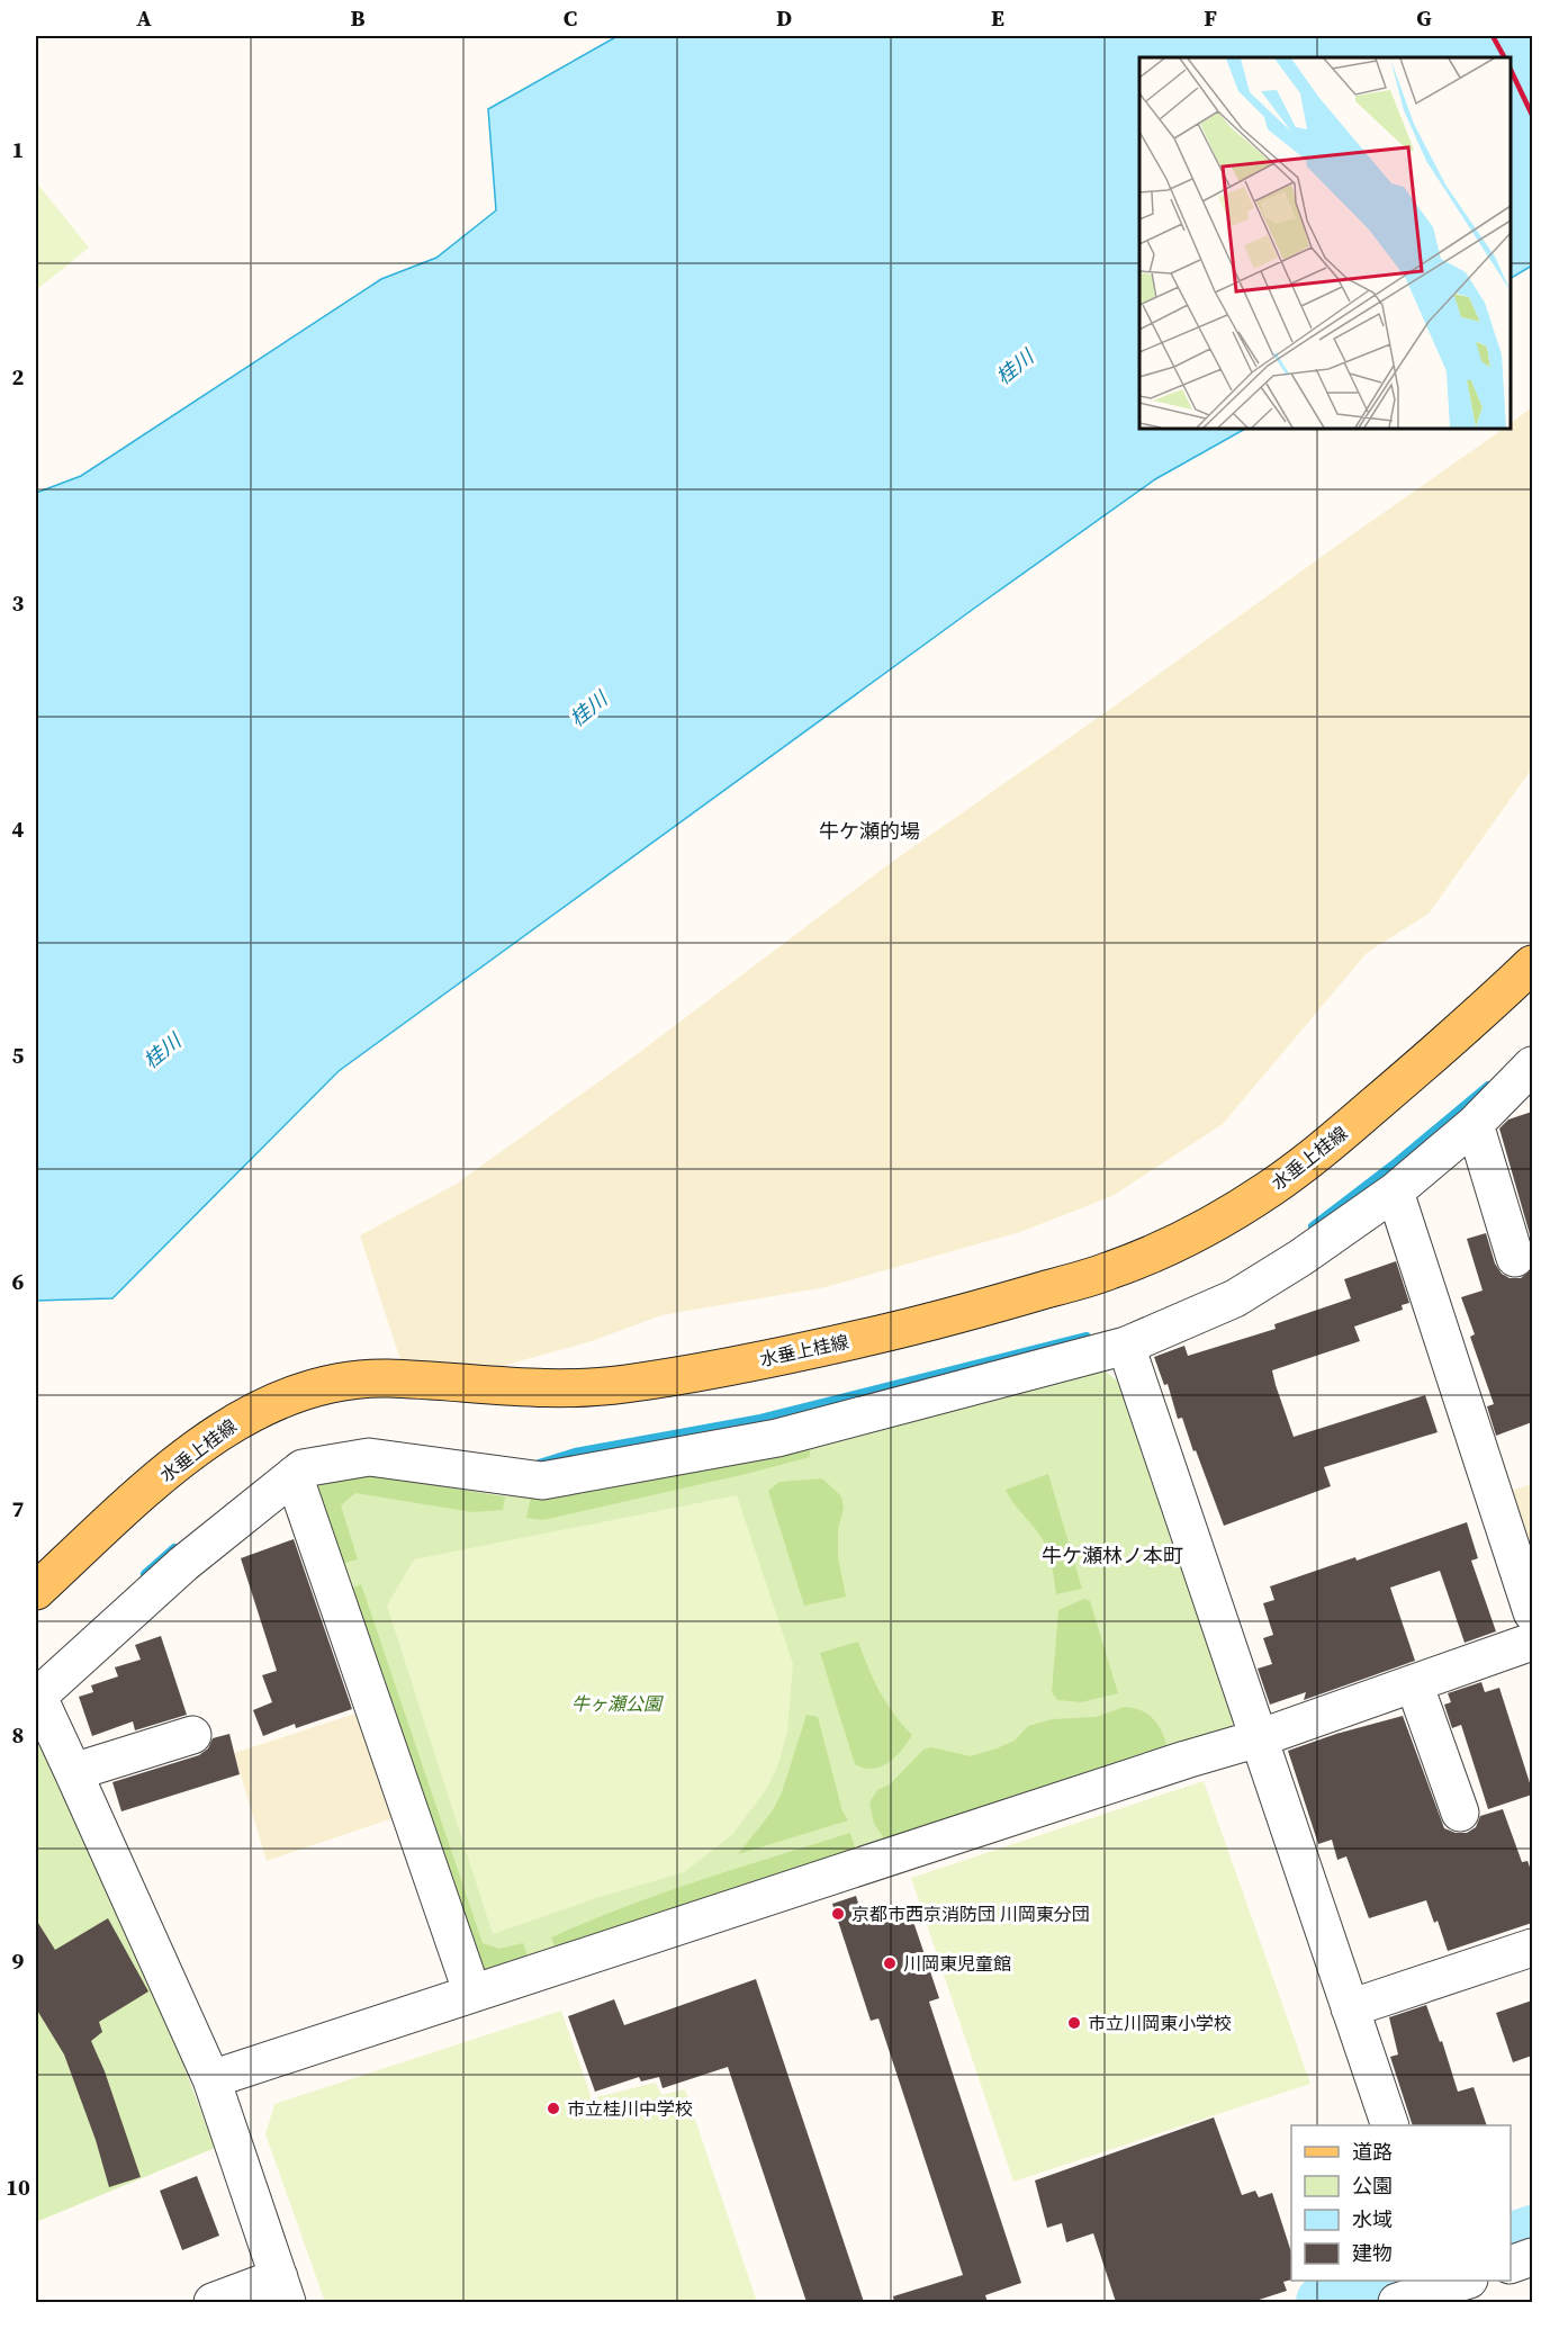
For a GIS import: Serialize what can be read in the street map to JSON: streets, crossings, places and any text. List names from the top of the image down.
{
  "streets": {
    "main road": ["水垂上桂線"]
  },
  "districts": ["牛ケ瀬的場", "牛ケ瀬林ノ本町"],
  "water": ["桂川"],
  "parks": ["牛ヶ瀬公園"],
  "places": [
    "京都市西京消防団 川岡東分団",
    "川岡東児童館",
    "市立川岡東小学校",
    "市立桂川中学校"
  ],
  "legend": [
    "道路",
    "公園",
    "水域",
    "建物"
  ],
  "grid": {
    "columns": [
      "A",
      "B",
      "C",
      "D",
      "E",
      "F",
      "G"
    ],
    "rows": [
      "1",
      "2",
      "3",
      "4",
      "5",
      "6",
      "7",
      "8",
      "9",
      "10"
    ]
  }
}
